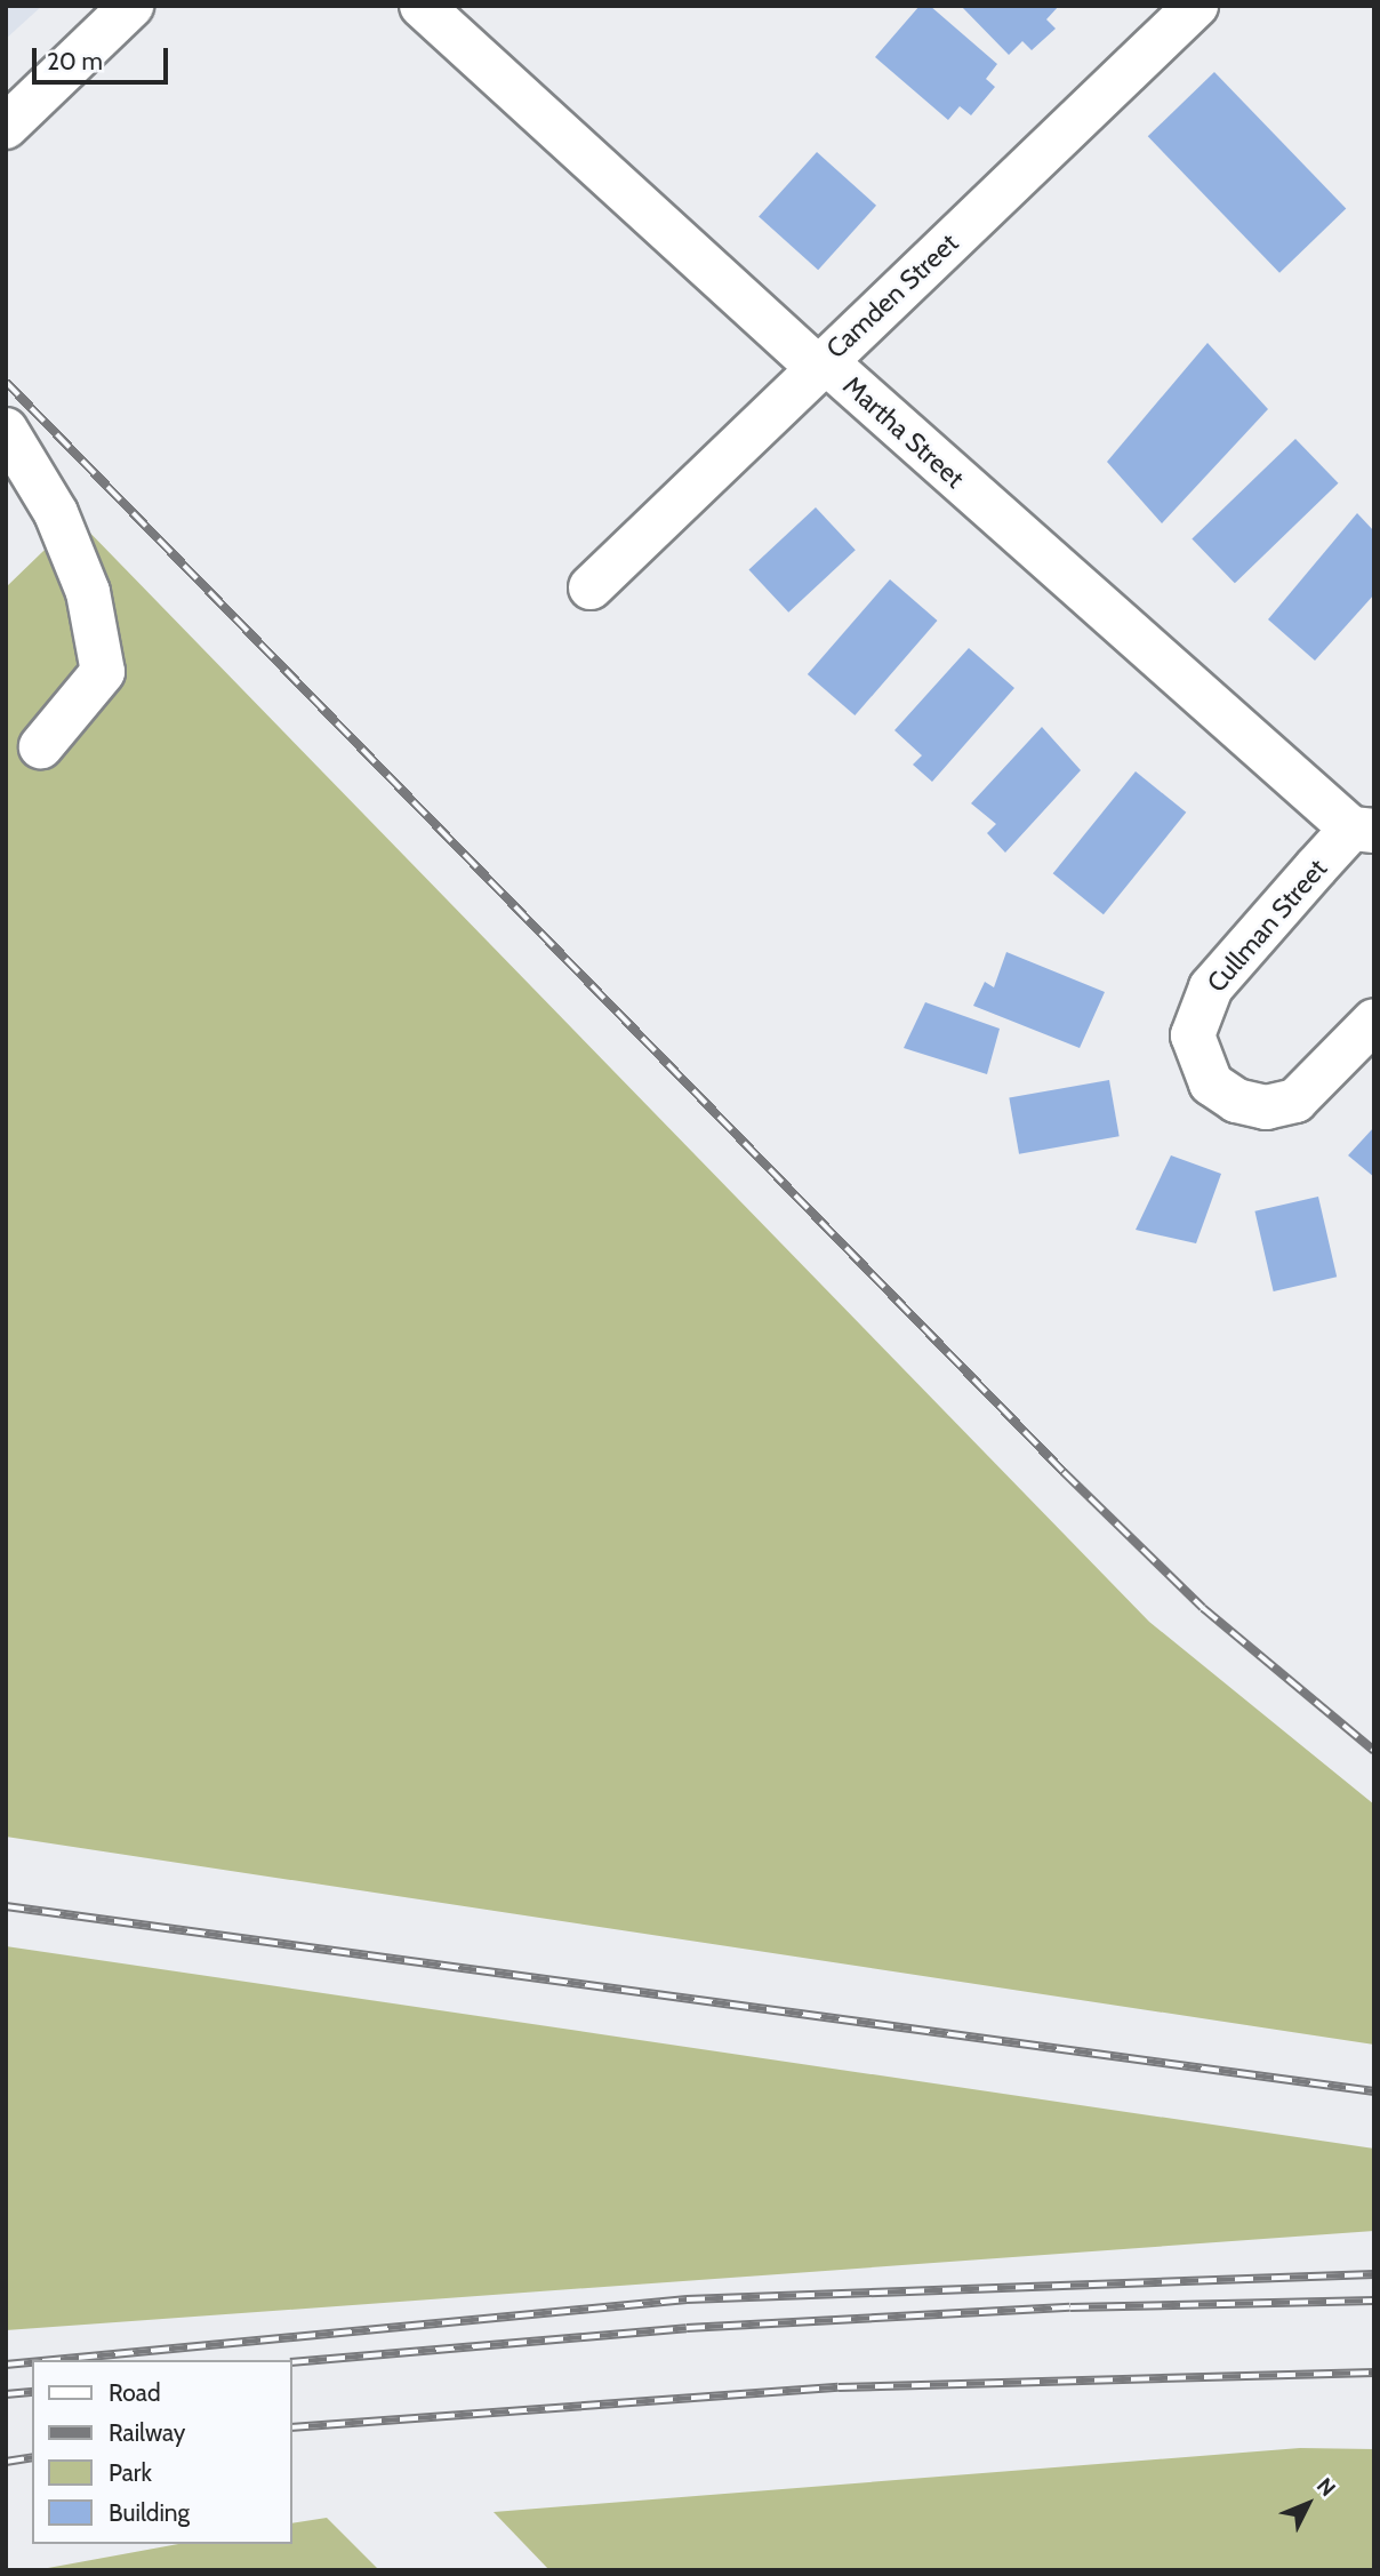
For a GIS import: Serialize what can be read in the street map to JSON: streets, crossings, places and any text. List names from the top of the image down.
{
  "streets": {
    "street": ["Camden Street", "Martha Street", "Cullman Street"]
  },
  "crossings": [
    ["Camden Street", "Martha Street"],
    ["Martha Street", "Cullman Street"]
  ],
  "legend": [
    "Road",
    "Railway",
    "Park",
    "Building"
  ],
  "scale_bar": "20 m",
  "north": "top right"
}
